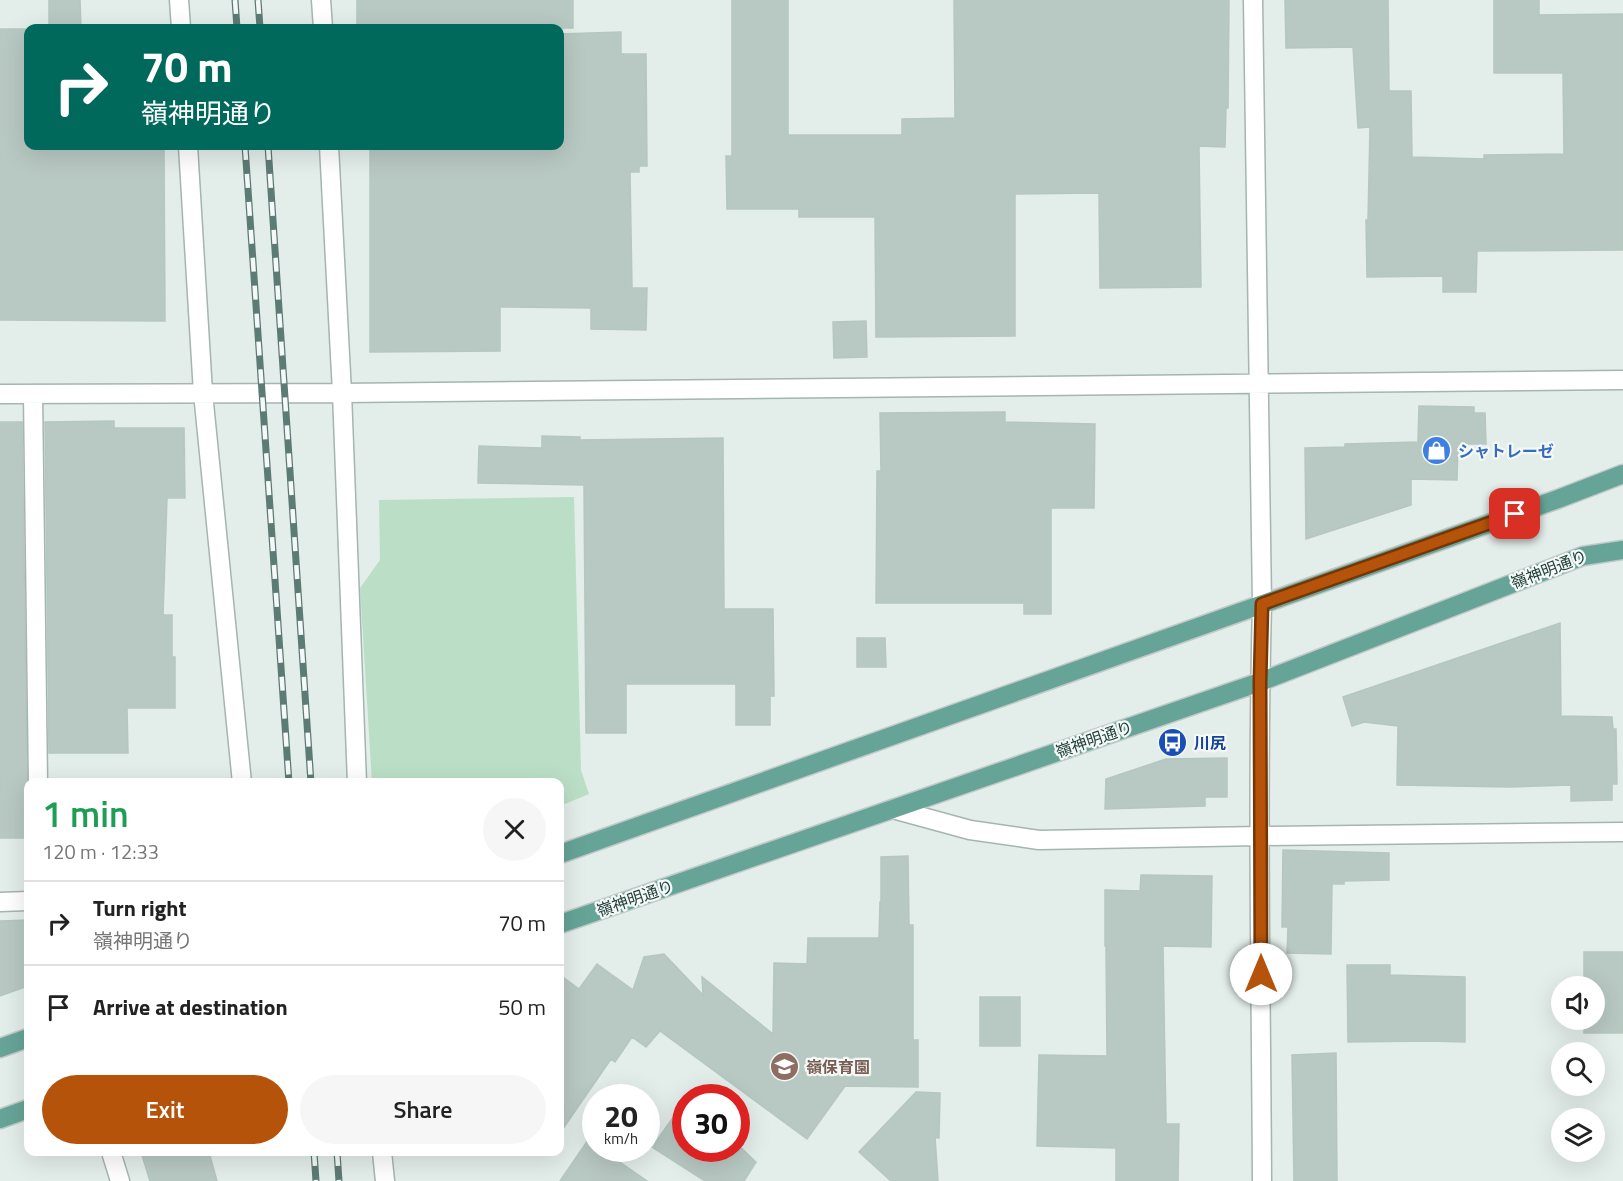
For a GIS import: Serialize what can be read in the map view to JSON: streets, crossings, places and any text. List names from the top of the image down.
{
  "streets": {
    "main road": ["嶺神明通り"]
  },
  "places": {
    "shop": ["シャトレーゼ"],
    "bus stop": ["川尻"],
    "school or university": ["嶺保育園"]
  },
  "page": {
    "turn": ["70 m", "嶺神明通り"],
    "heading": ["1 min", "120 m · 12:33"],
    "list": [
      {
        "name": "Turn right",
        "note": "嶺神明通り",
        "value": "70 m"
      },
      {
        "name": "Arrive at destination",
        "value": "50 m"
      }
    ],
    "buttons": ["Exit", "Share"],
    "speed": "20 km/h",
    "limit": "30"
  }
}
